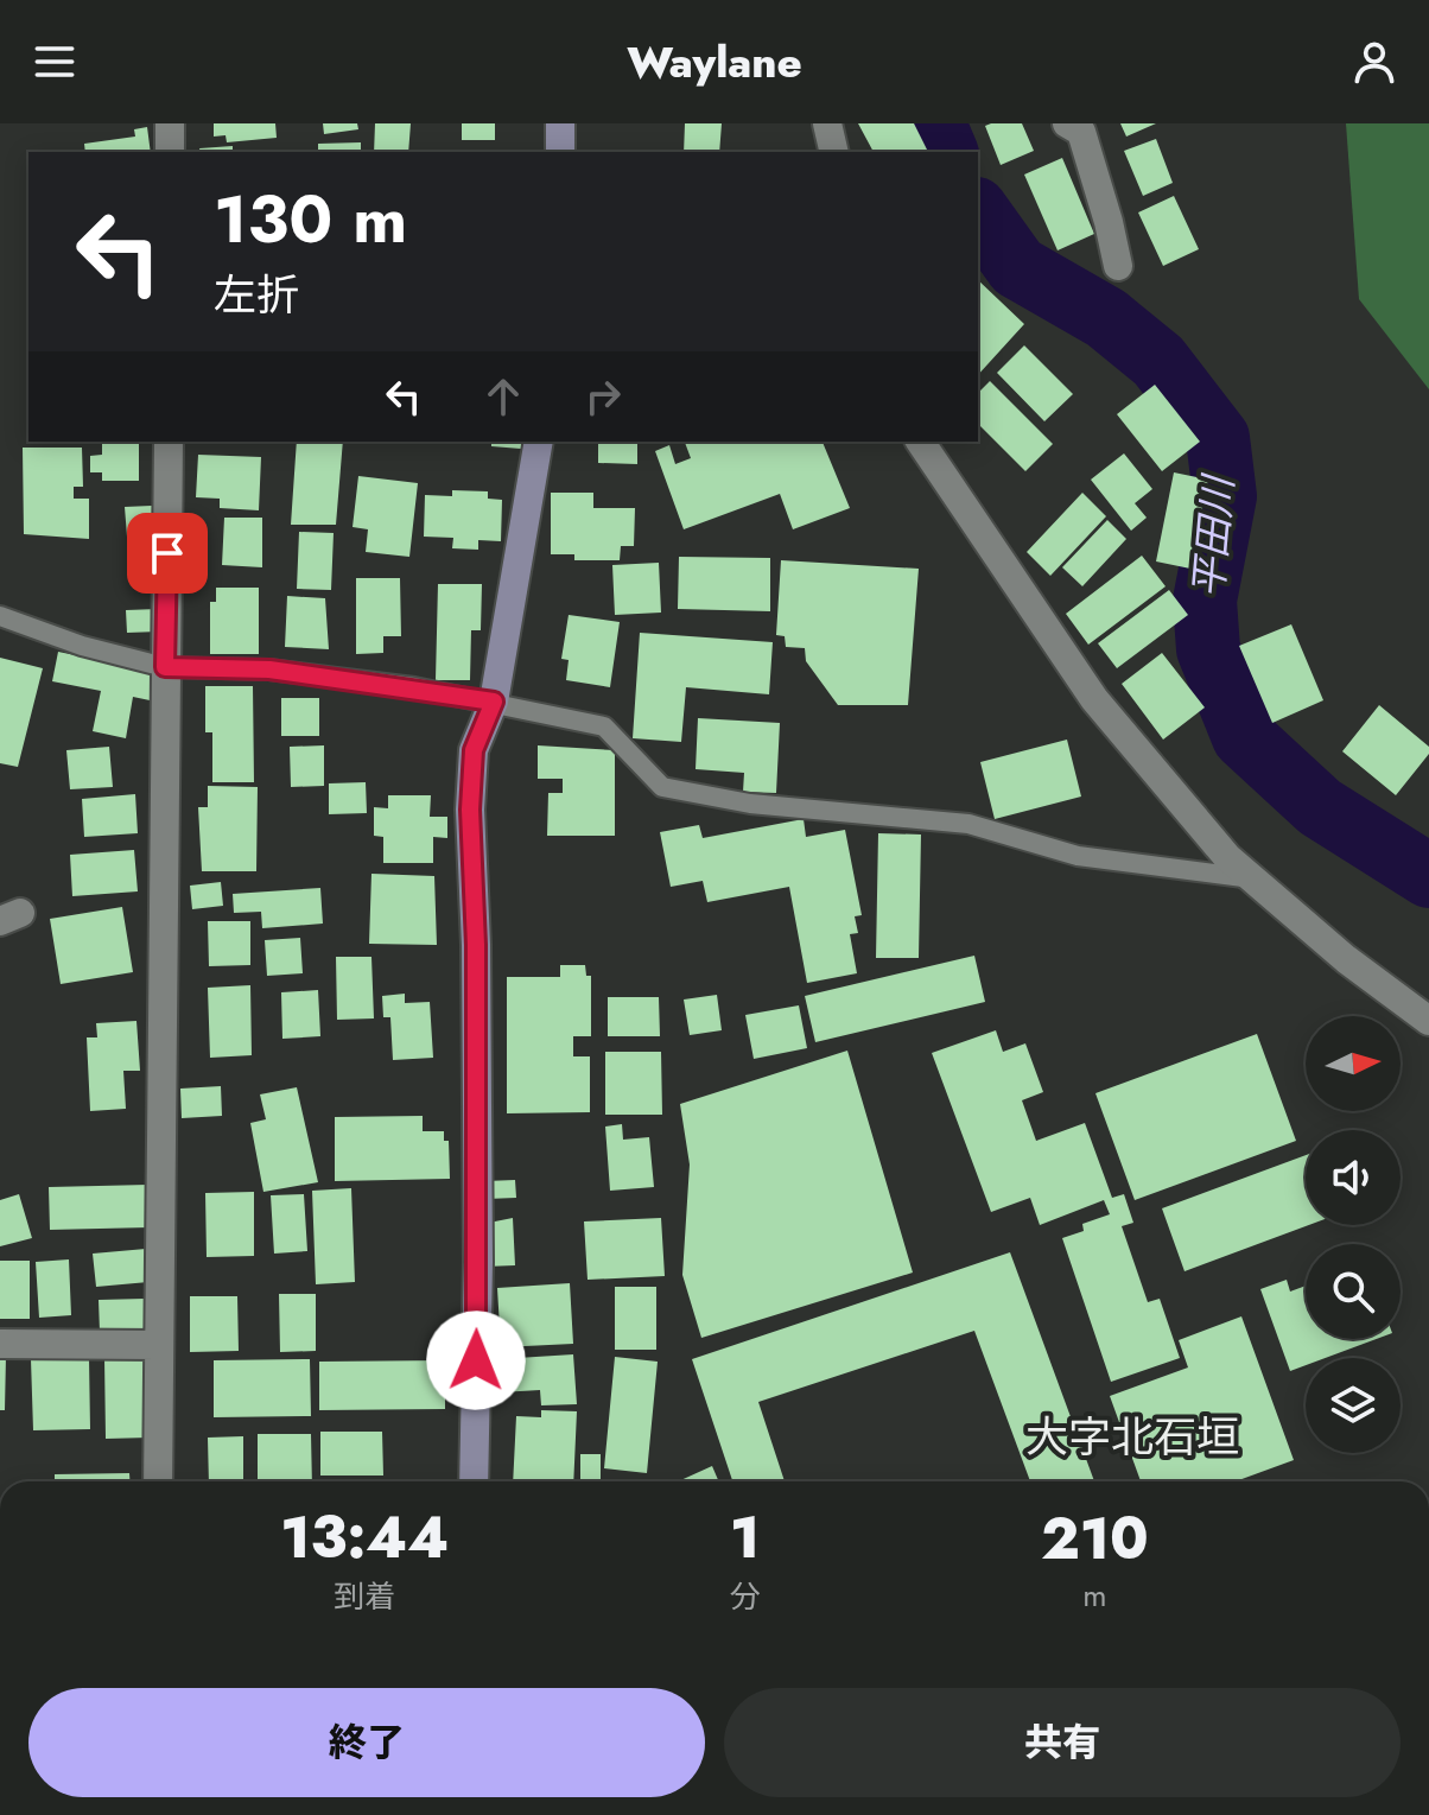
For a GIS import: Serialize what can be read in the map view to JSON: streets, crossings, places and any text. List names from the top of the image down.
{
  "districts": ["大字北石垣"],
  "water": ["平田川"],
  "north": "right",
  "page": {
    "header": "Waylane",
    "turn": ["130 m", "左折"],
    "eta": [
      "13:44",
      "到着",
      "1",
      "分",
      "210",
      "m"
    ],
    "buttons": ["終了", "共有"]
  }
}
